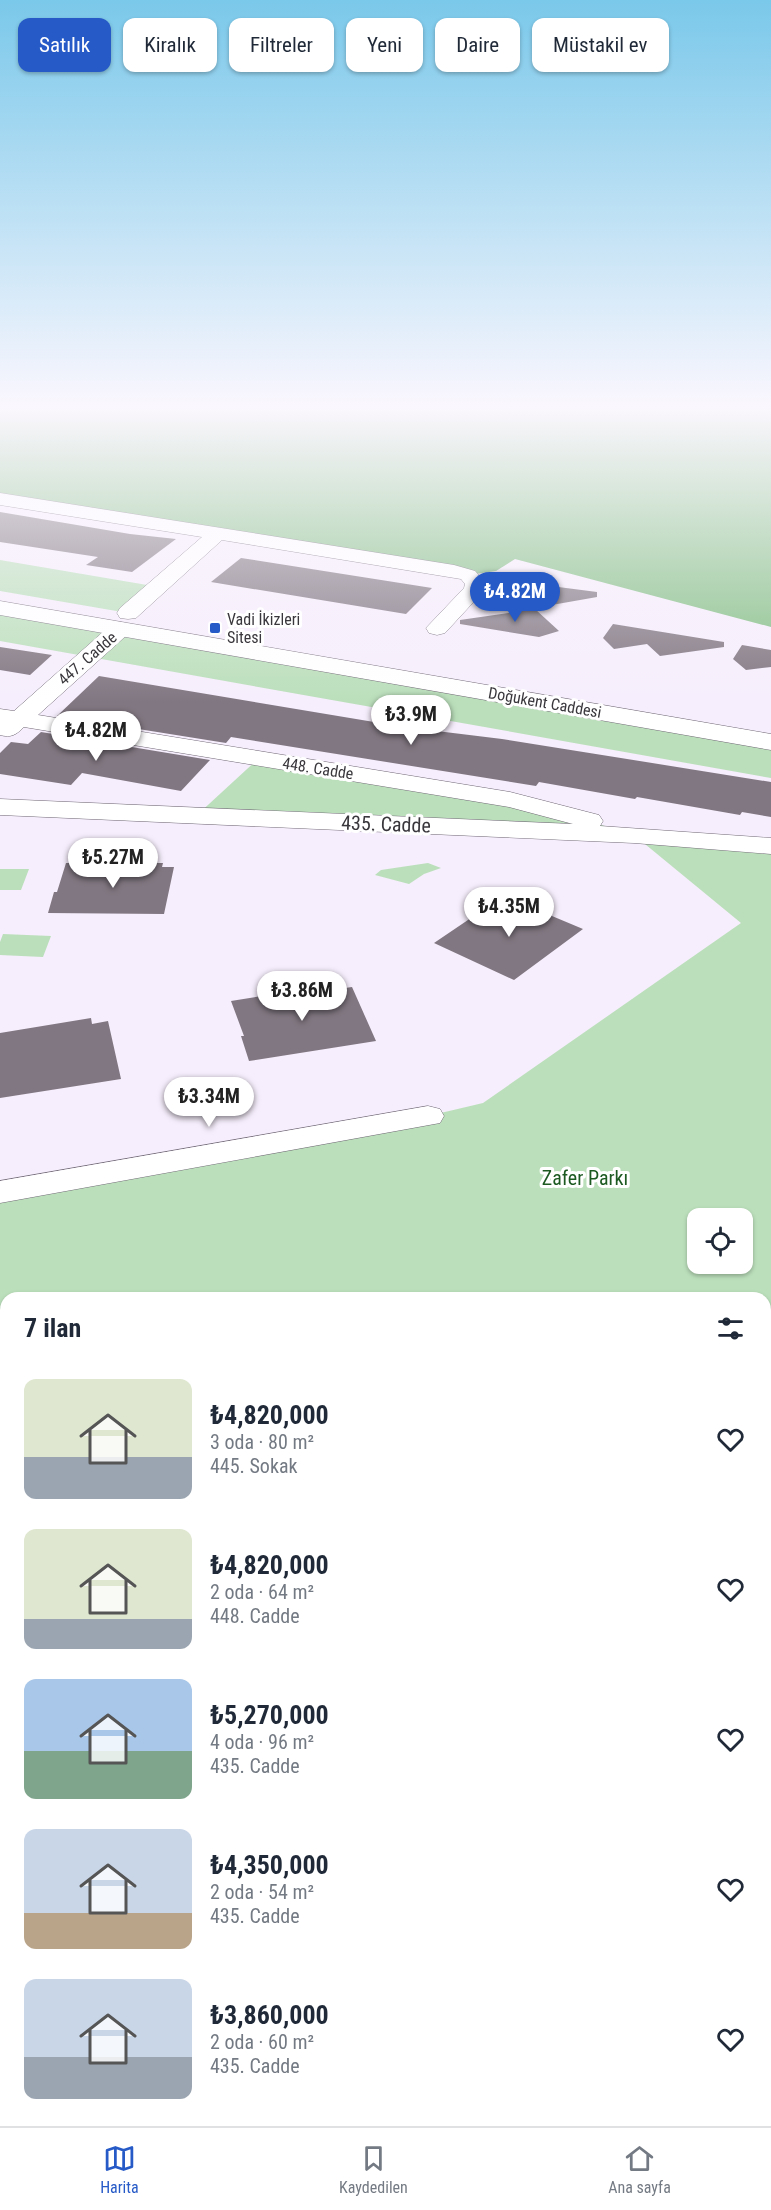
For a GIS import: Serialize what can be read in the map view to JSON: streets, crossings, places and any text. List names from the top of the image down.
{
  "streets": {
    "main road": ["Doğukent Caddesi"],
    "street": ["447. Cadde", "448. Cadde", "435. Cadde"]
  },
  "crossings": [
    ["447. Cadde", "Doğukent Caddesi"],
    ["447. Cadde", "448. Cadde"],
    ["448. Cadde", "435. Cadde"]
  ],
  "parks": ["Zafer Parkı"],
  "places": {
    "transit": ["Vadi İkizleri Sitesi"]
  },
  "page": {
    "chip": [
      "Satılık",
      "Kiralık",
      "Filtreler",
      "Yeni",
      "Daire",
      "Müstakil ev"
    ],
    "price": [
      "₺4.82M",
      "₺3.9M",
      "₺4.82M",
      "₺5.27M",
      "₺4.35M",
      "₺3.86M",
      "₺3.34M"
    ],
    "heading": "7 ilan",
    "list": [
      {
        "name": "₺4,820,000",
        "note": "3 oda · 80 m² · 445. Sokak"
      },
      {
        "name": "₺4,820,000",
        "note": "2 oda · 64 m² · 448. Cadde"
      },
      {
        "name": "₺5,270,000",
        "note": "4 oda · 96 m² · 435. Cadde"
      },
      {
        "name": "₺4,350,000",
        "note": "2 oda · 54 m² · 435. Cadde"
      },
      {
        "name": "₺3,860,000",
        "note": "2 oda · 60 m² · 435. Cadde"
      }
    ],
    "tabs": ["Harita", "Kaydedilen", "Ana sayfa"]
  }
}
